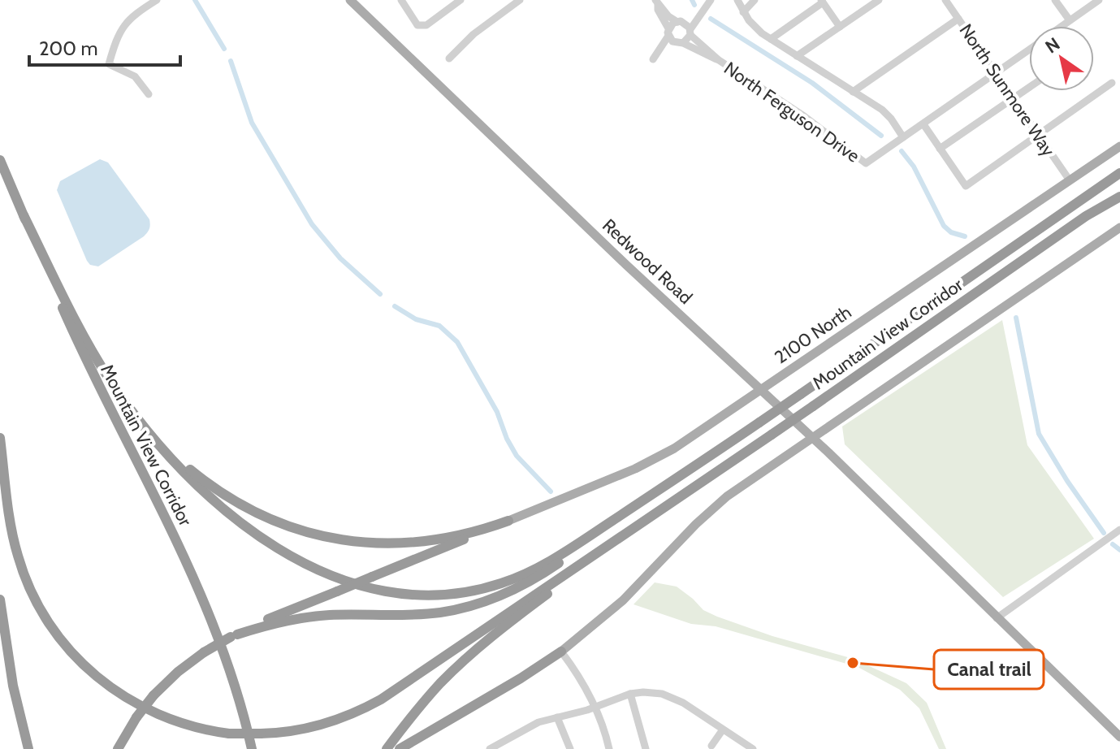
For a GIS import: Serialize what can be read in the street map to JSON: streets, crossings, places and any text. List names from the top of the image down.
{
  "streets": {
    "highway": ["Mountain View Corridor"],
    "main road": ["Redwood Road", "2100 North"],
    "street": ["North Sunmore Way", "North Ferguson Drive"]
  },
  "crossings": [
    ["North Sunmore Way", "2100 North"],
    ["Redwood Road", "2100 North"]
  ],
  "places": ["Canal trail"],
  "scale_bar": "200 m",
  "north": "top left"
}
